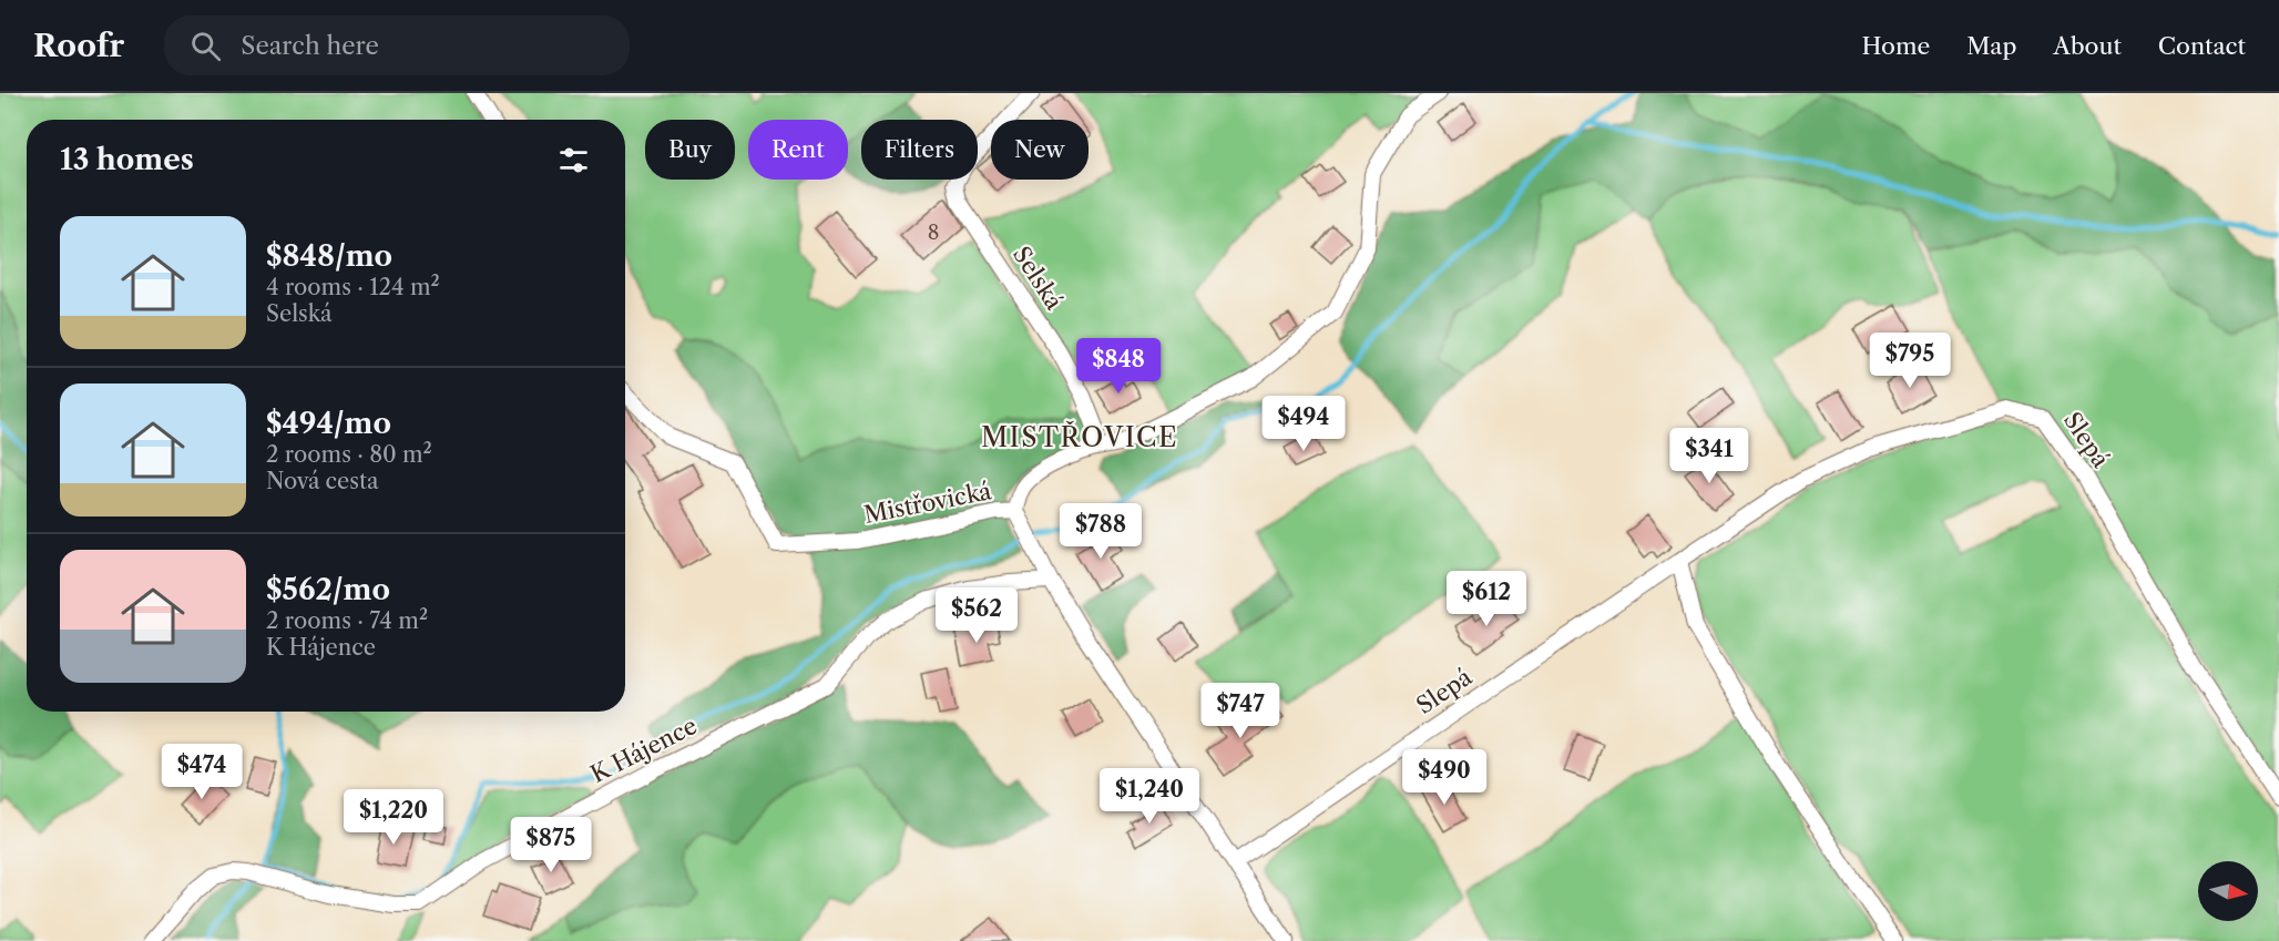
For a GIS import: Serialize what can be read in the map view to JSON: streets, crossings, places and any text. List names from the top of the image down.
{
  "streets": {
    "street": [
      "Selská",
      "Slepá",
      "Mistřovická",
      "K Hájence"
    ]
  },
  "crossings": [
    ["Slepá", "Mistřovická"],
    ["Mistřovická", "K Hájence"]
  ],
  "districts": ["MISTŘOVICE"],
  "house_numbers": ["8"],
  "north": "right",
  "page": {
    "header": "Roofr",
    "search": "Search here",
    "nav": [
      "Home",
      "Map",
      "About",
      "Contact"
    ],
    "chip": [
      "Buy",
      "Rent",
      "Filters",
      "New"
    ],
    "heading": "13 homes",
    "list": [
      {
        "name": "$848/mo",
        "note": "4 rooms · 124 m² · Selská"
      },
      {
        "name": "$494/mo",
        "note": "2 rooms · 80 m² · Nová cesta"
      },
      {
        "name": "$562/mo",
        "note": "2 rooms · 74 m² · K Hájence"
      }
    ],
    "price": [
      "$795",
      "$848",
      "$494",
      "$341",
      "$788",
      "$612",
      "$562",
      "$747",
      "$474",
      "$490",
      "$1,240",
      "$1,220",
      "$875"
    ]
  }
}
